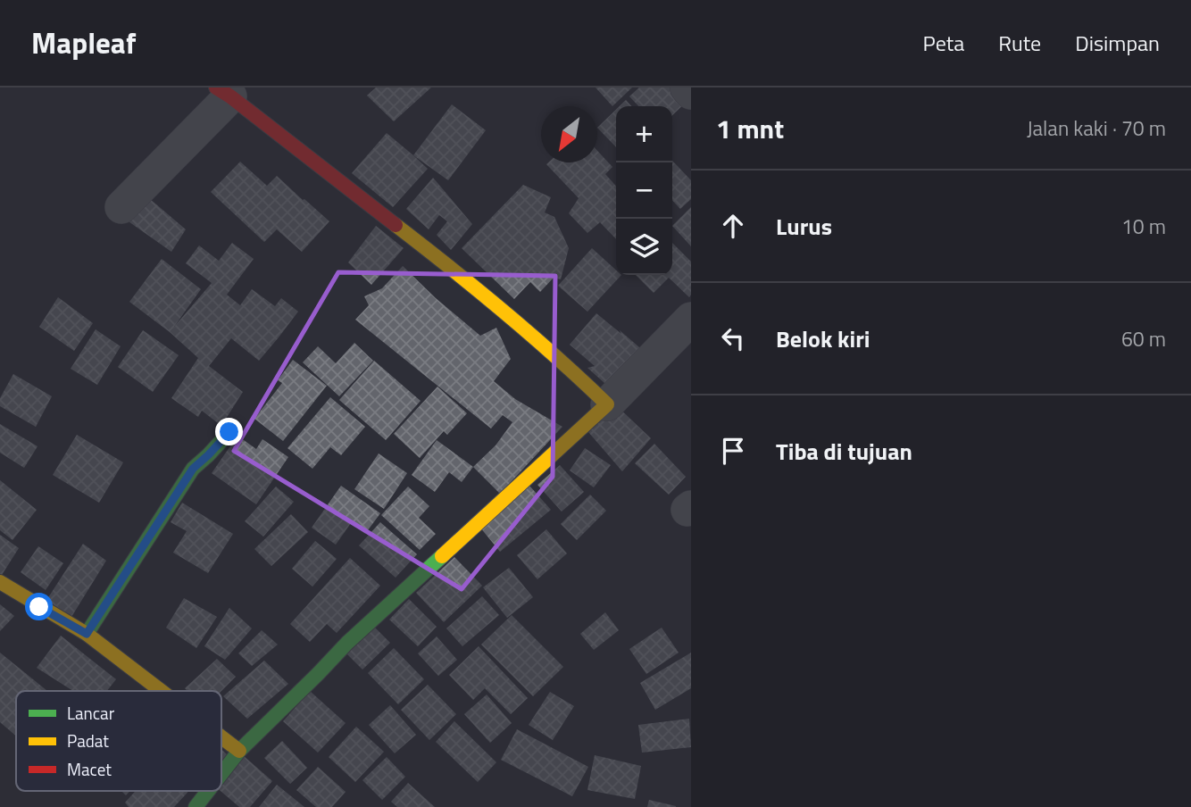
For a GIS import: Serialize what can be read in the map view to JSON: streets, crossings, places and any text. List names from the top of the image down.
{
  "legend": ["Lancar", "Padat", "Macet"],
  "north": "bottom left",
  "page": {
    "header": "Mapleaf",
    "nav": ["Peta", "Rute", "Disimpan"],
    "heading": ["1 mnt", "Jalan kaki · 70 m"],
    "map_buttons": ["+", "−"],
    "list": [
      ["Lurus", "10 m"],
      ["Belok kiri", "60 m"],
      "Tiba di tujuan"
    ]
  }
}
